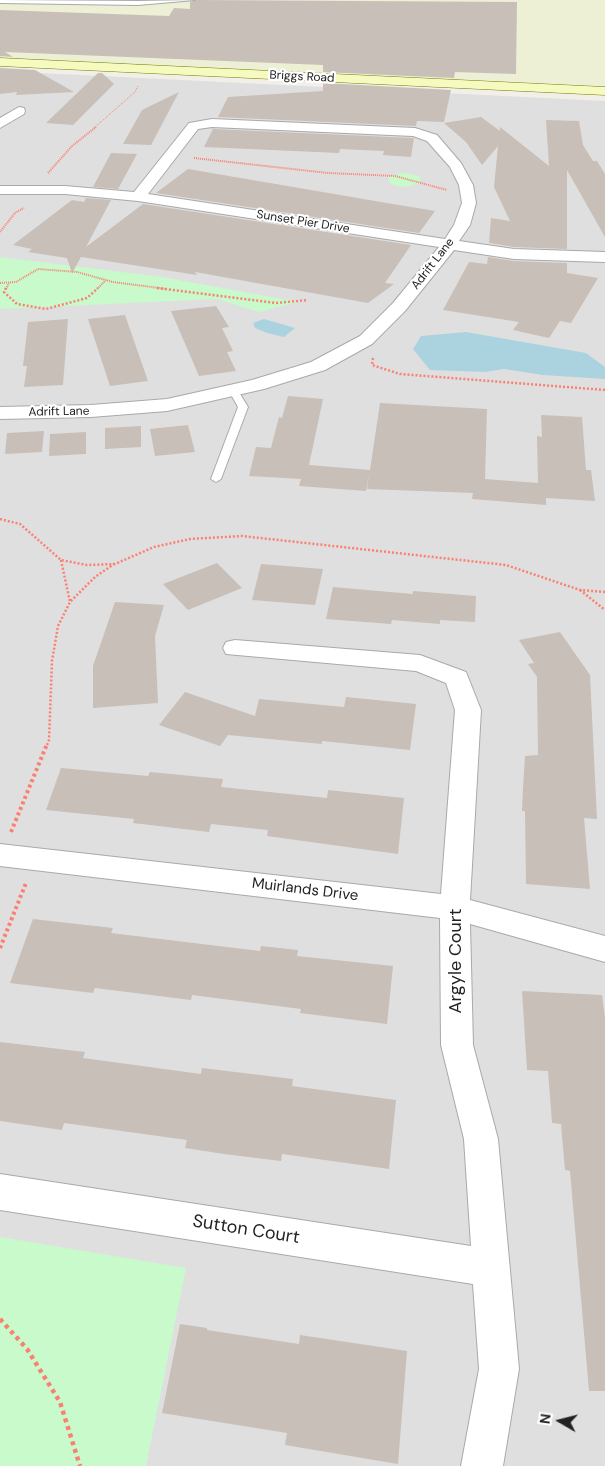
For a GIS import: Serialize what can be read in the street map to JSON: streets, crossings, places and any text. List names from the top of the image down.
{
  "streets": {
    "main road": ["Briggs Road"],
    "street": [
      "Sunset Pier Drive",
      "Adrift Lane",
      "Muirlands Drive",
      "Argyle Court",
      "Sutton Court"
    ]
  },
  "crossings": [
    ["Sunset Pier Drive", "Adrift Lane"],
    ["Muirlands Drive", "Argyle Court"],
    ["Argyle Court", "Sutton Court"]
  ],
  "north": "left"
}
